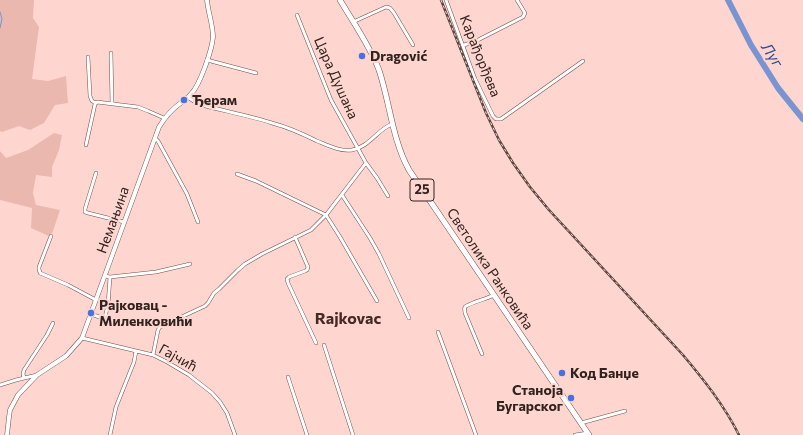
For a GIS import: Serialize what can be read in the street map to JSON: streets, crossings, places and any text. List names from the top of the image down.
{
  "streets": {
    "main road": ["25", "Светолика Ранковића"],
    "street": [
      "Карађорђева",
      "Цара Душана",
      "Немањина",
      "Гајчић"
    ]
  },
  "crossings": [
    ["Немањина", "Гајчић"]
  ],
  "districts": ["Rajkovac"],
  "water": ["Луг"],
  "places": [
    "Dragović",
    "Ђерам",
    "Рајковац - Миленковићи",
    "Код Банџе",
    "Станоја Бугарског"
  ]
}
